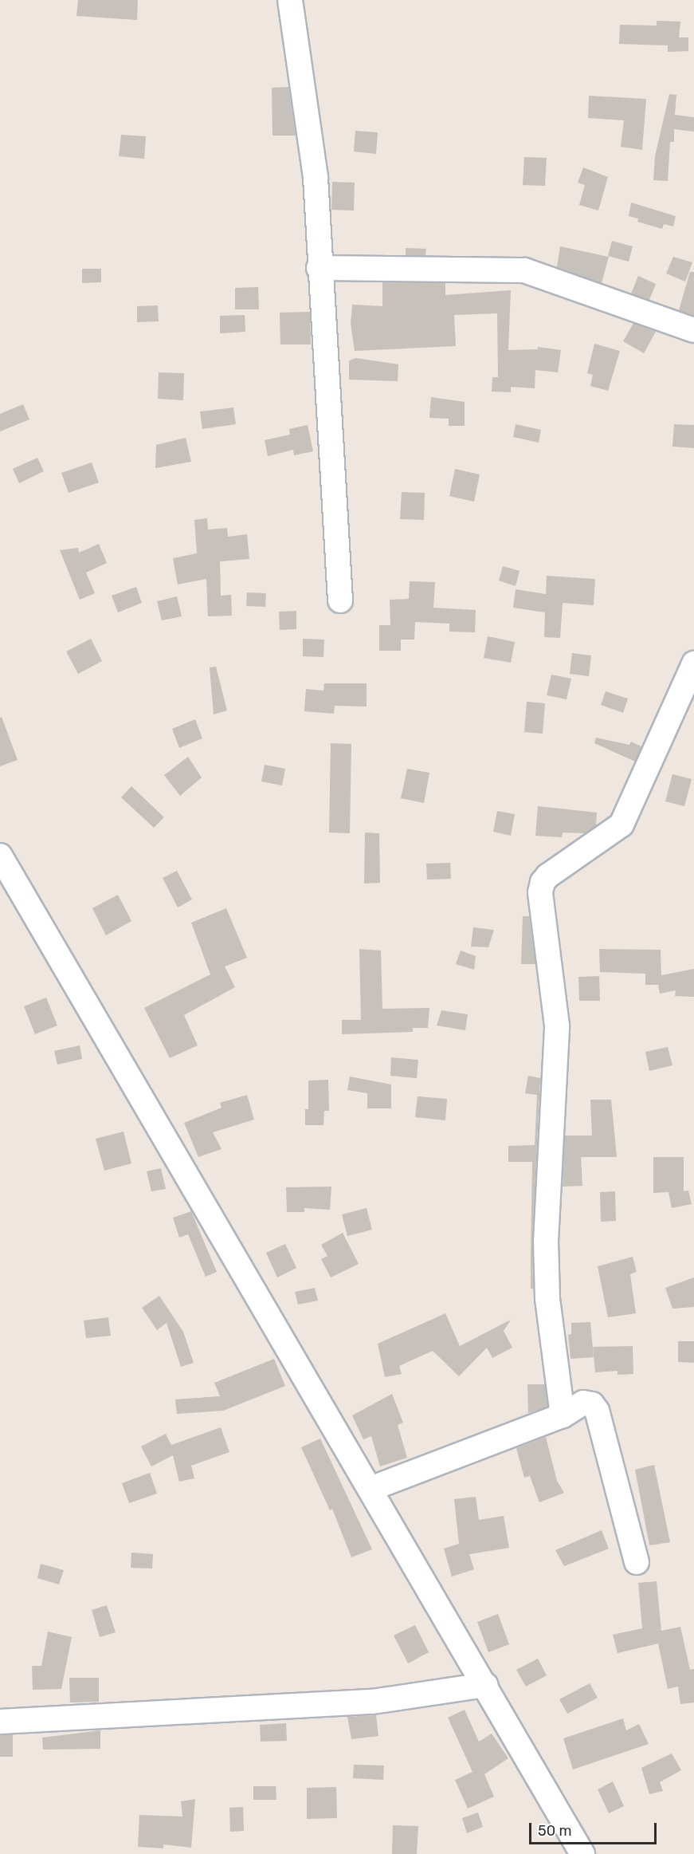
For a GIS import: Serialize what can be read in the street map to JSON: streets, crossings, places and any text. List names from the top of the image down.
{
  "scale_bar": "50 m"
}
